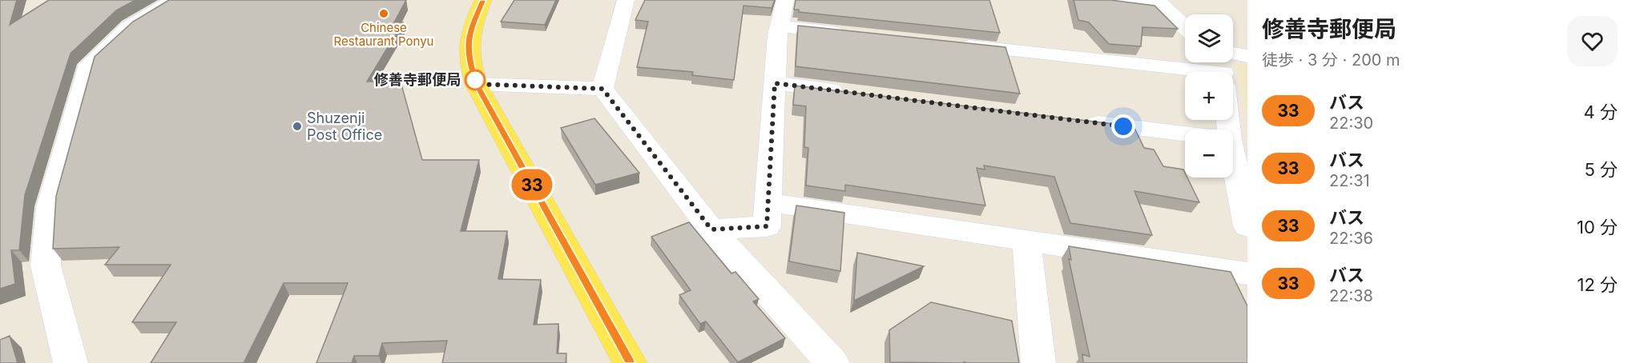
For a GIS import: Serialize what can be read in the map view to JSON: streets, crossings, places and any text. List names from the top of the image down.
{
  "places": ["Chinese Restaurant Ponyu", "修善寺郵便局", "Shuzenji Post Office"],
  "lines": ["bus line 33"],
  "page": {
    "on_map": "33",
    "heading": ["修善寺郵便局", "徒歩 · 3 分 · 200 m"],
    "map_buttons": ["+", "−"],
    "list": [
      {
        "mark": "33",
        "name": "バス",
        "note": "22:30",
        "value": "4 分"
      },
      {
        "mark": "33",
        "name": "バス",
        "note": "22:31",
        "value": "5 分"
      },
      {
        "mark": "33",
        "name": "バス",
        "note": "22:36",
        "value": "10 分"
      },
      {
        "mark": "33",
        "name": "バス",
        "note": "22:38",
        "value": "12 分"
      }
    ]
  }
}
